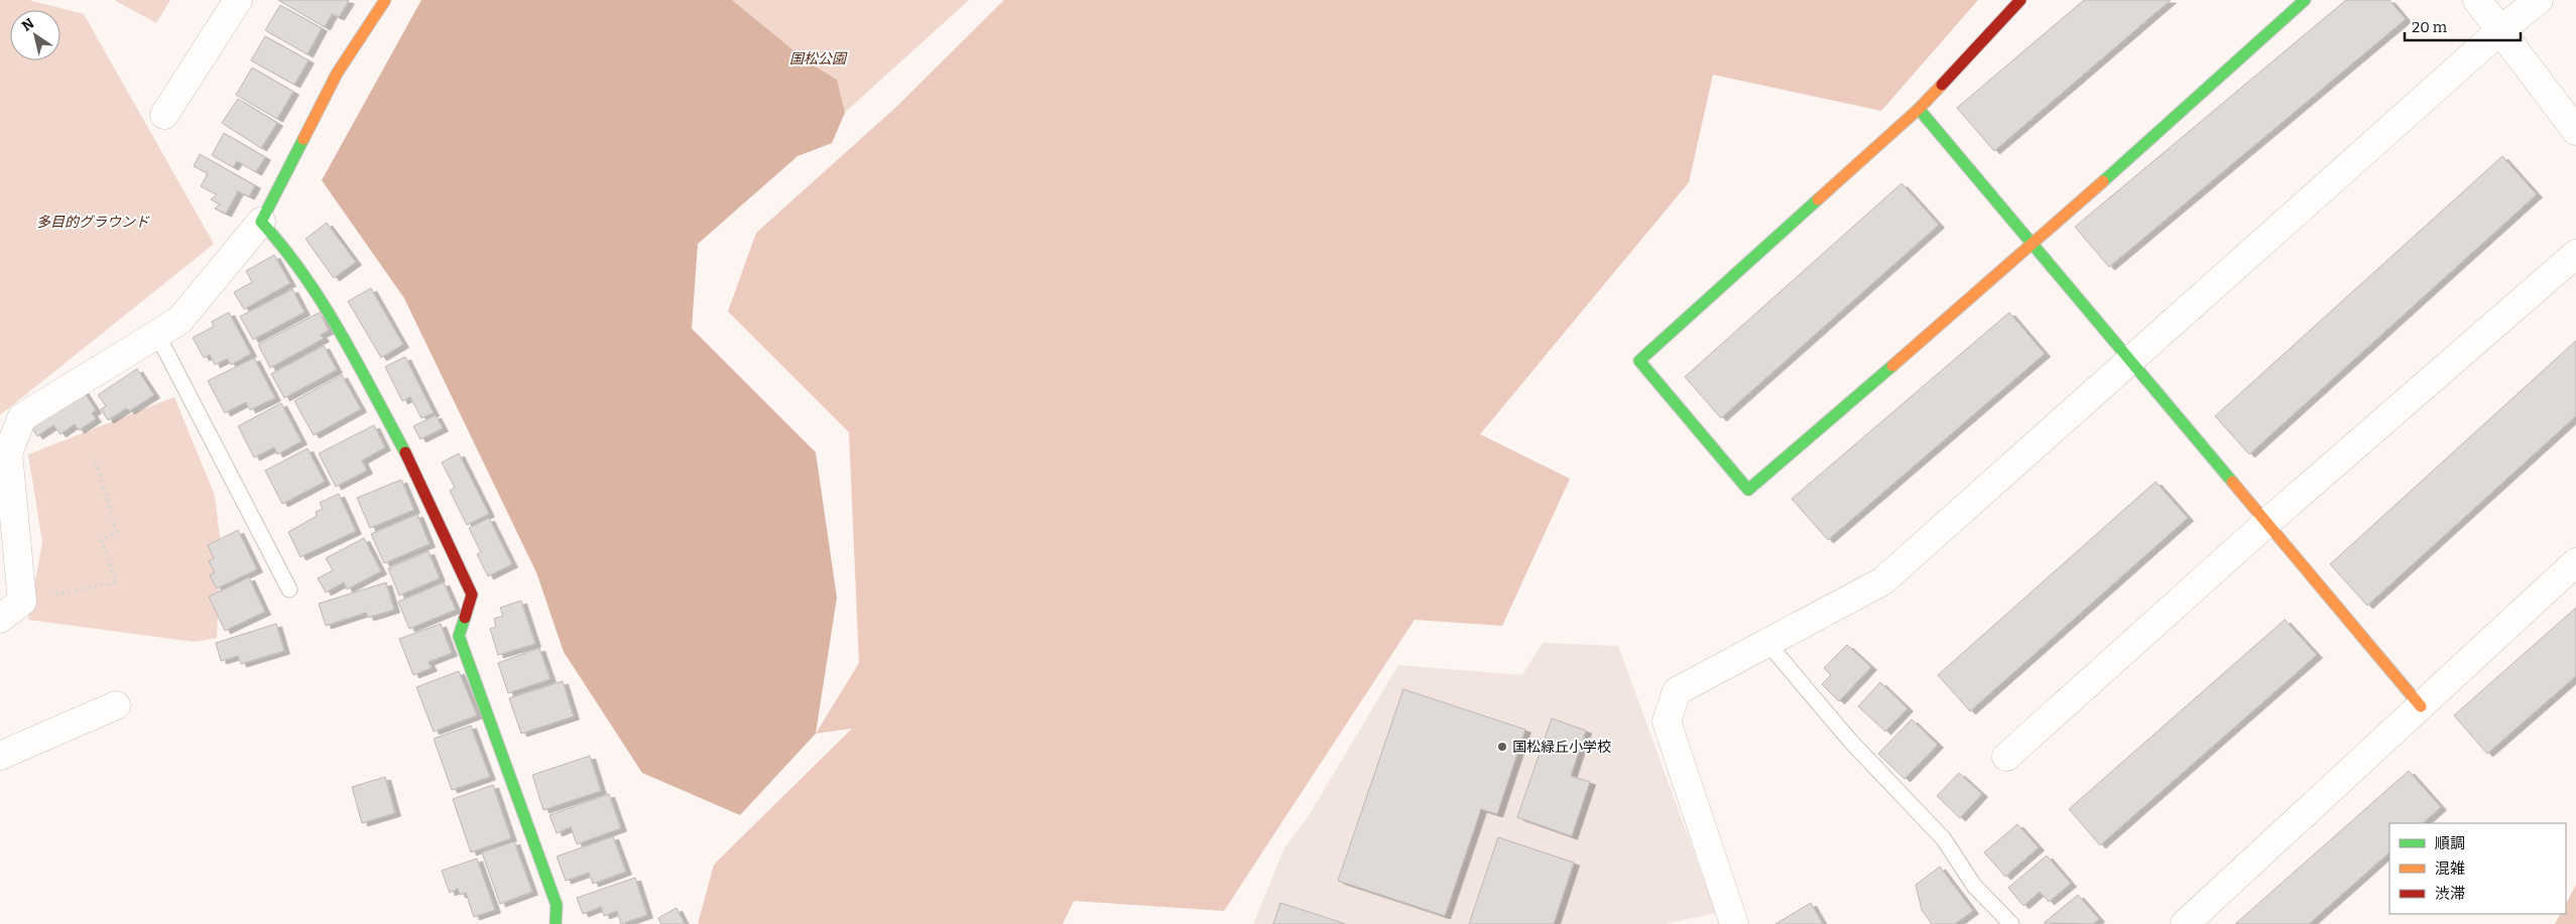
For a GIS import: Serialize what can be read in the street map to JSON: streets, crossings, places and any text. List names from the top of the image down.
{
  "parks": ["国松公園", "多目的グラウンド"],
  "places": ["国松緑丘小学校"],
  "legend": ["順調", "混雑", "渋滞"],
  "scale_bar": "20 m",
  "north": "top left"
}
